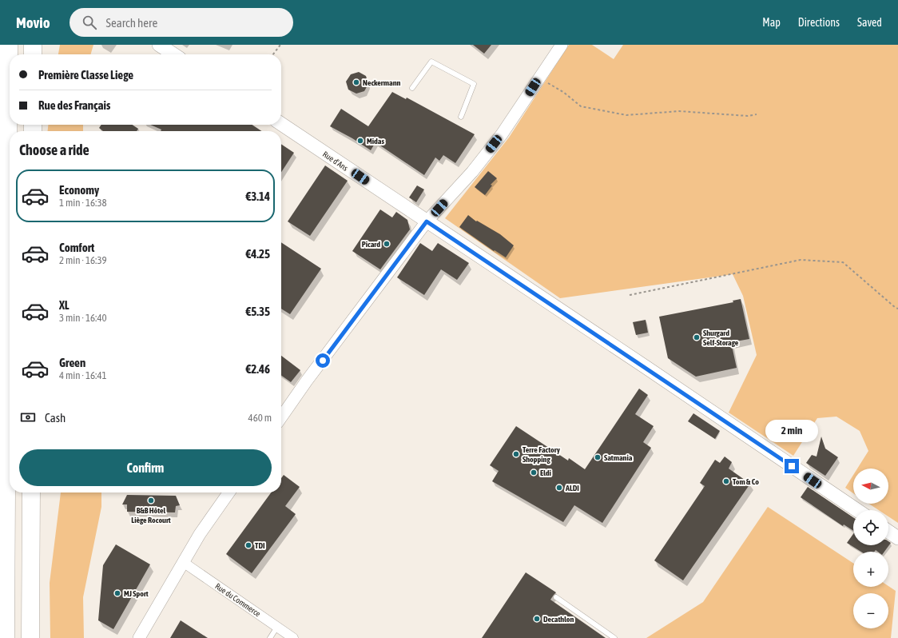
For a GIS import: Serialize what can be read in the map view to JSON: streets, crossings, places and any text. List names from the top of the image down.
{
  "streets": {
    "main road": ["Rue d'Ans"],
    "street": ["Rue du Commerce"]
  },
  "places": [
    "Neckermann",
    "Midas",
    "Picard",
    "Shurgard Self-Storage",
    "Terre Factory Shopping",
    "Satmania",
    "Eldi",
    "Tom & Co",
    "ALDI",
    "B&B Hôtel Liège Rocourt",
    "TDI",
    "MJ Sport",
    "Decathlon"
  ],
  "north": "left",
  "page": {
    "header": "Movio",
    "search": "Search here",
    "nav": ["Map", "Directions", "Saved"],
    "banner": ["Première Classe Liege", "Rue des Français"],
    "heading": "Choose a ride",
    "list": [
      {
        "name": "Economy",
        "note": "1 min · 16:38",
        "value": "€3.14"
      },
      {
        "name": "Comfort",
        "note": "2 min · 16:39",
        "value": "€4.25"
      },
      {
        "name": "XL",
        "note": "3 min · 16:40",
        "value": "€5.35"
      },
      {
        "name": "Green",
        "note": "4 min · 16:41",
        "value": "€2.46"
      }
    ],
    "pay": ["Cash", "460 m"],
    "bubble": "2 min",
    "buttons": "Confirm",
    "map_buttons": ["+", "−"]
  }
}
